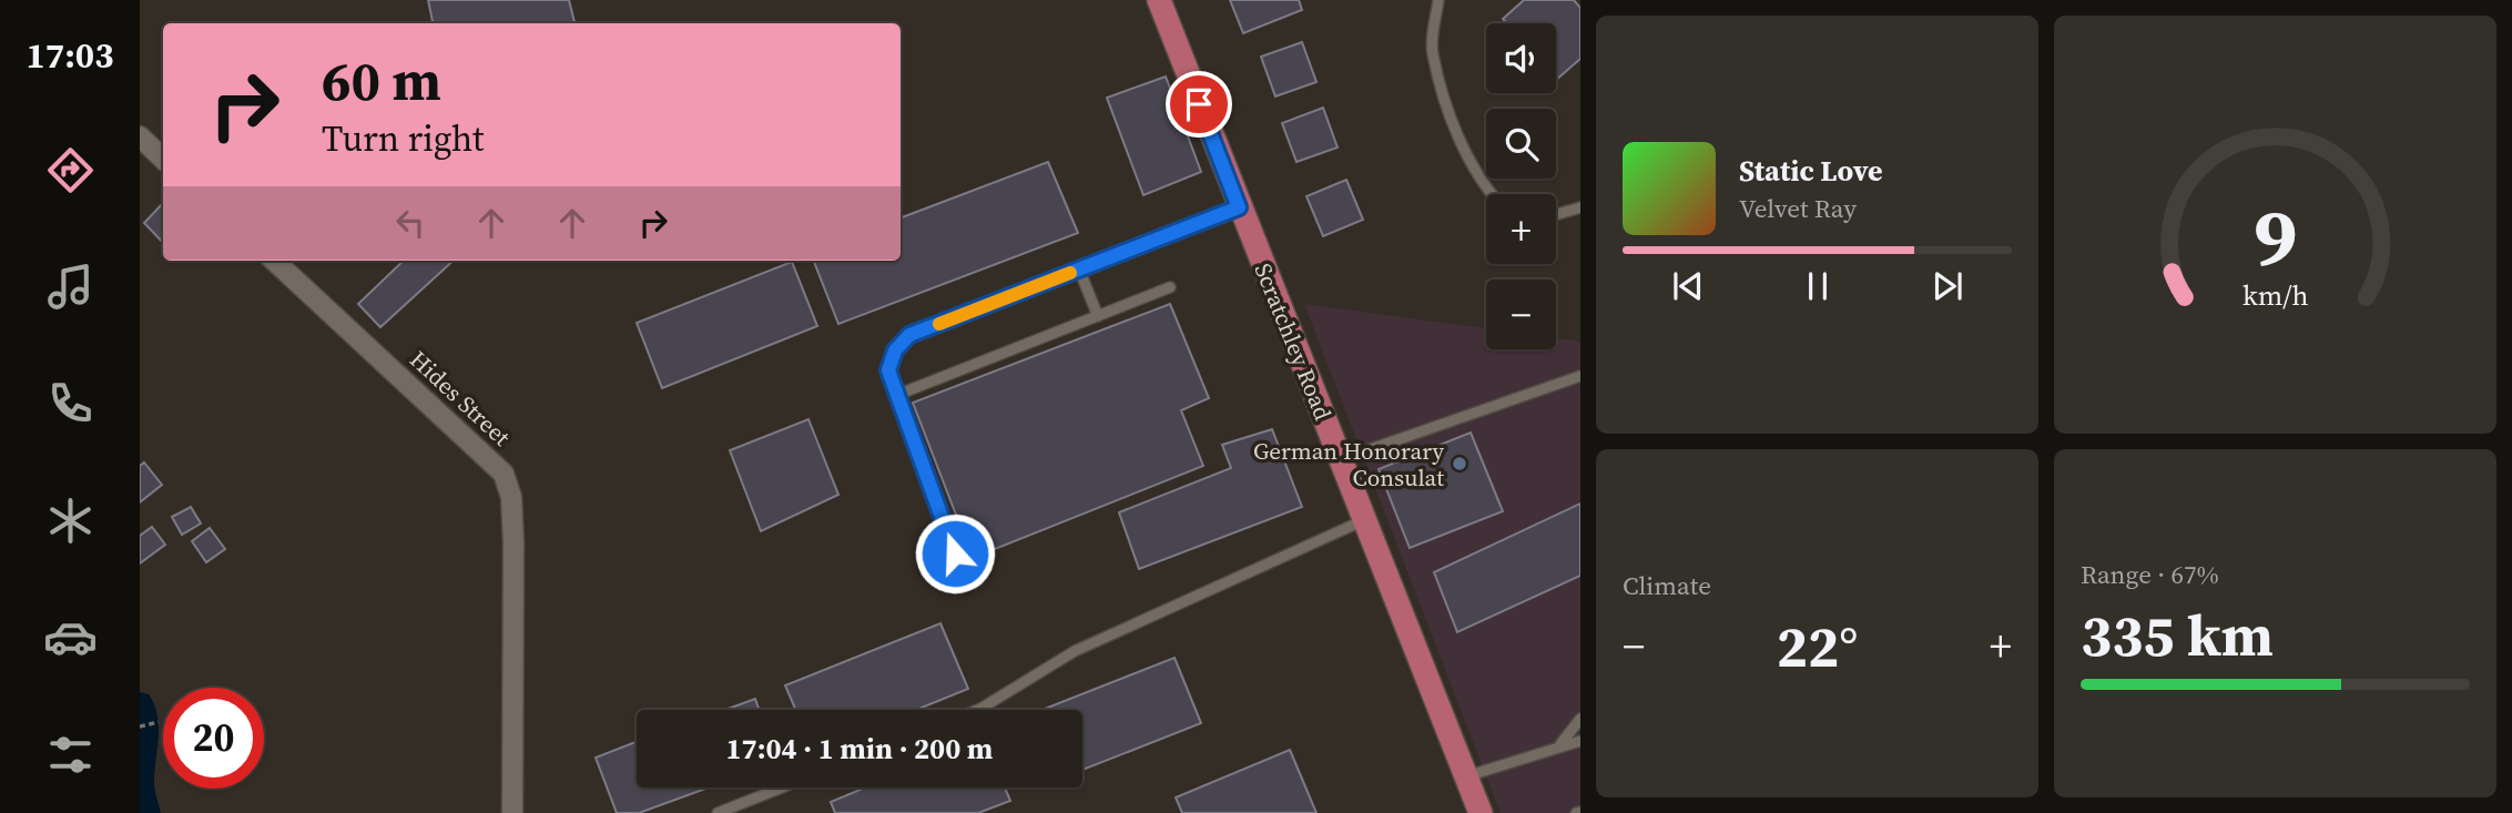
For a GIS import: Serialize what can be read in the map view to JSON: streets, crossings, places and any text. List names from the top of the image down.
{
  "streets": {
    "main road": ["Scratchley Road"],
    "street": ["Hides Street"]
  },
  "places": ["German Honorary Consulat"],
  "page": {
    "tabs": "17:03",
    "map_buttons": ["+", "−"],
    "turn": ["60 m", "Turn right"],
    "song": ["Static Love", "Velvet Ray"],
    "tile": [
      "Climate",
      ["Range · 67%", "335 km"]
    ],
    "heat": ["−", "22°", "+"],
    "limit": "20",
    "trip": "17:04 · 1 min · 200 m",
    "gauge": ["9", "km/h"]
  }
}
